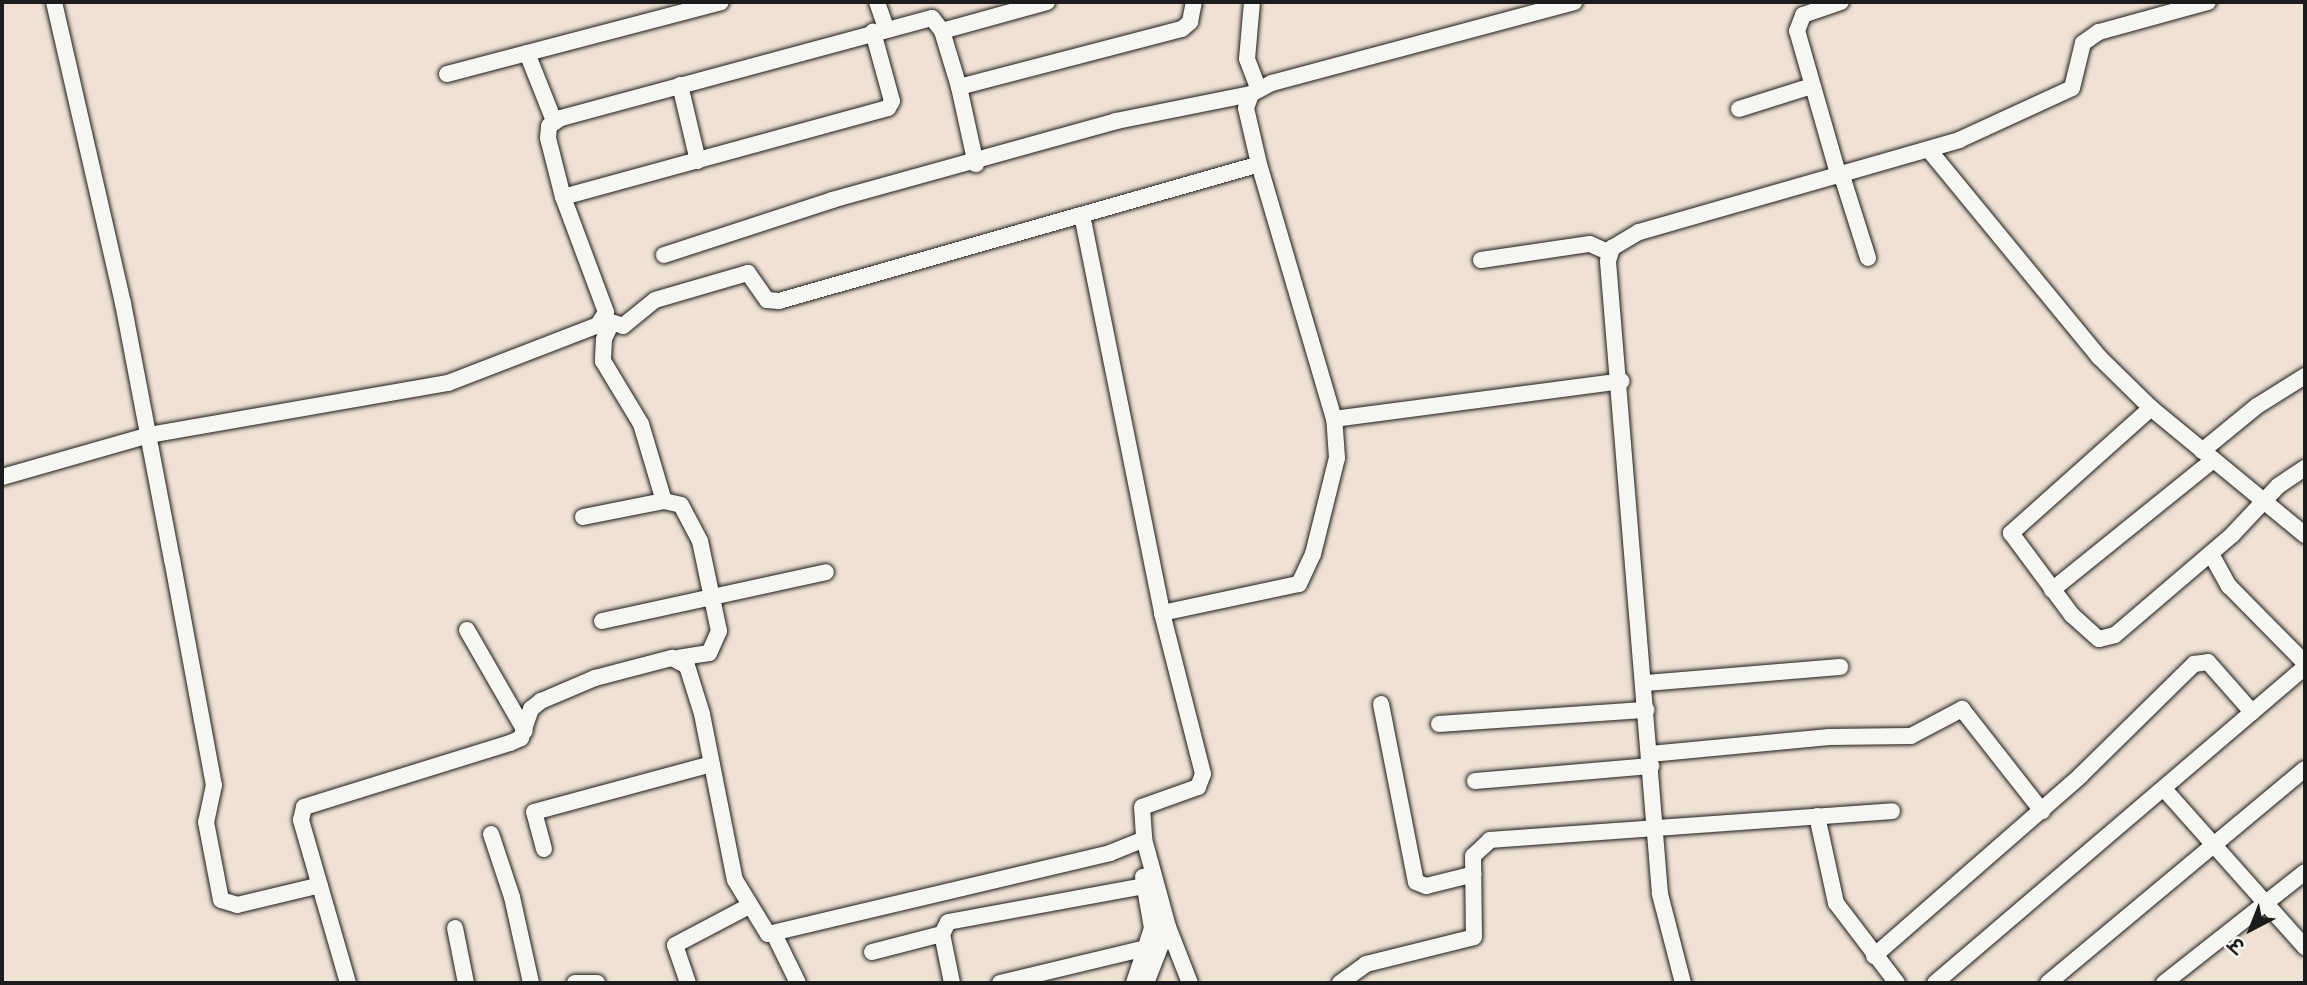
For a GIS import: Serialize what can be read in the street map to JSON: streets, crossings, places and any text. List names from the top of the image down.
{
  "north": "bottom left"
}
